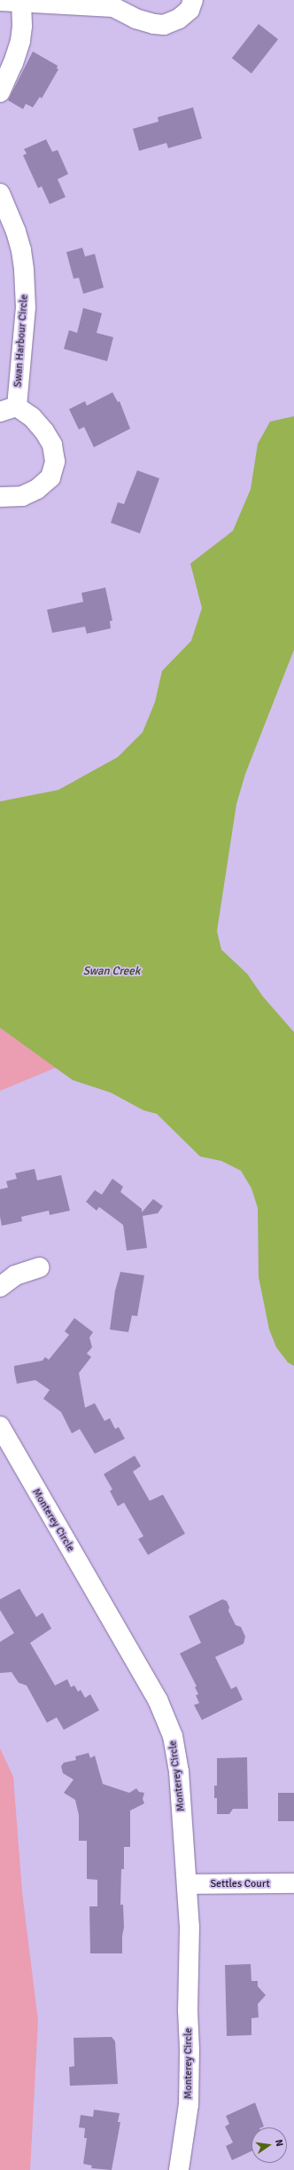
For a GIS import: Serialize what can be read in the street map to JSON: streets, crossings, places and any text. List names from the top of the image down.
{
  "streets": {
    "street": ["Swan Harbour Circle", "Monterey Circle", "Settles Court"]
  },
  "crossings": [
    ["Monterey Circle", "Settles Court"]
  ],
  "water": ["Swan Creek"],
  "north": "right"
}
